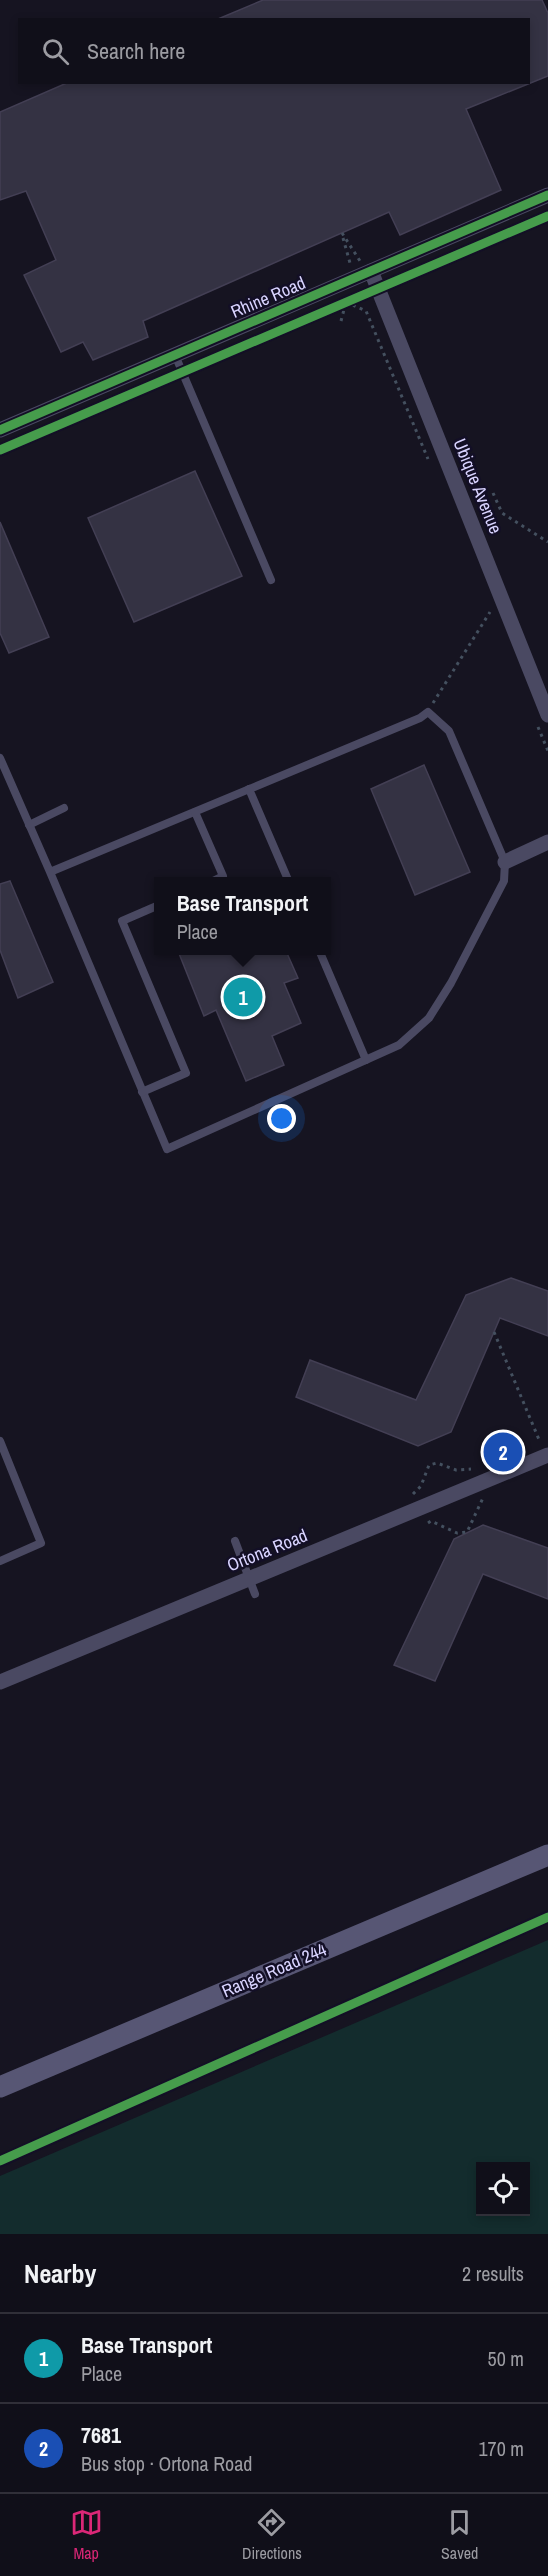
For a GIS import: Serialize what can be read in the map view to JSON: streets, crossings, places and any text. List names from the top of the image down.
{
  "streets": {
    "street": [
      "Rhine Road",
      "Ubique Avenue",
      "Ortona Road",
      "Range Road 244"
    ]
  },
  "crossings": [
    ["Rhine Road", "Ubique Avenue"]
  ],
  "page": {
    "search": "Search here",
    "popup": ["Base Transport", "Place"],
    "pins": ["1", "2"],
    "heading": ["Nearby", "2 results"],
    "list": [
      {
        "mark": "1",
        "name": "Base Transport",
        "note": "Place",
        "value": "50 m"
      },
      {
        "mark": "2",
        "name": "7681",
        "note": "Bus stop · Ortona Road",
        "value": "170 m"
      }
    ],
    "nav": ["Map", "Directions", "Saved"]
  }
}
